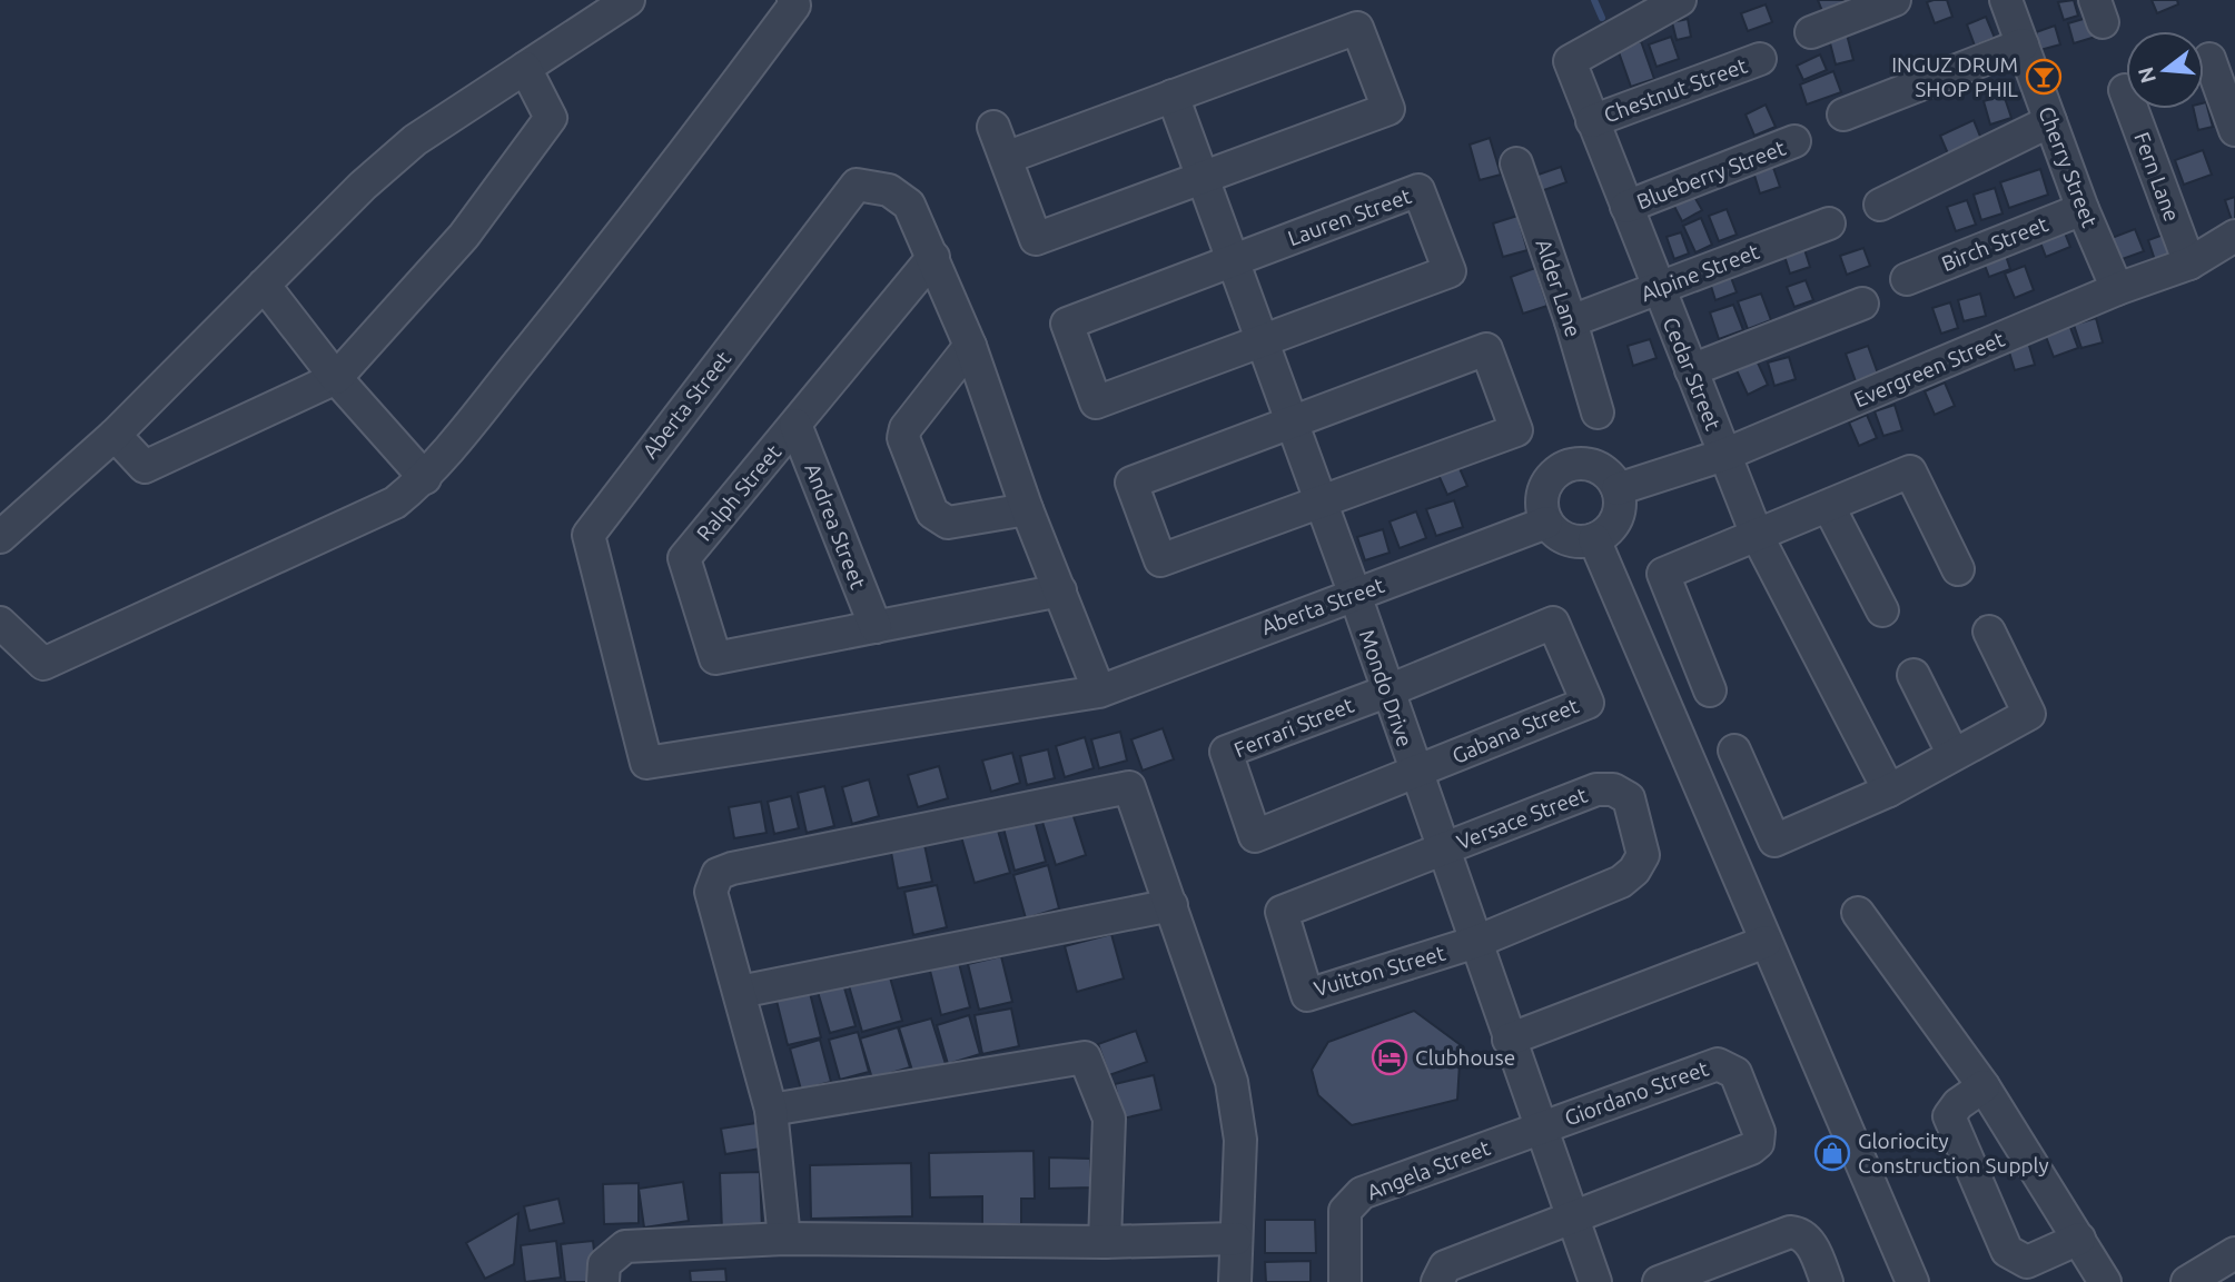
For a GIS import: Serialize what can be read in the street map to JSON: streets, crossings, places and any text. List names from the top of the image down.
{
  "streets": {
    "street": [
      "Chestnut Street",
      "Cherry Street",
      "Blueberry Street",
      "Fern Lane",
      "Lauren Street",
      "Birch Street",
      "Alpine Street",
      "Alder Lane",
      "Evergreen Street",
      "Cedar Street",
      "Aberta Street",
      "Ralph Street",
      "Andrea Street",
      "Mondo Drive",
      "Ferrari Street",
      "Gabana Street",
      "Versace Street",
      "Vuitton Street",
      "Giordano Street",
      "Angela Street"
    ]
  },
  "crossings": [
    ["Chestnut Street", "Cedar Street"],
    ["Cherry Street", "Birch Street"],
    ["Cherry Street", "Evergreen Street"],
    ["Blueberry Street", "Cedar Street"],
    ["Fern Lane", "Evergreen Street"],
    ["Lauren Street", "Mondo Drive"],
    ["Alpine Street", "Alder Lane"],
    ["Alpine Street", "Cedar Street"],
    ["Evergreen Street", "Cedar Street"],
    ["Evergreen Street", "Aberta Street"],
    ["Aberta Street", "Ralph Street"],
    ["Aberta Street", "Mondo Drive"],
    ["Ralph Street", "Andrea Street"],
    ["Mondo Drive", "Ferrari Street"],
    ["Mondo Drive", "Gabana Street"],
    ["Mondo Drive", "Versace Street"],
    ["Mondo Drive", "Vuitton Street"],
    ["Mondo Drive", "Giordano Street"],
    ["Mondo Drive", "Angela Street"],
    ["Ferrari Street", "Gabana Street"],
    ["Versace Street", "Vuitton Street"],
    ["Giordano Street", "Angela Street"]
  ],
  "places": {
    "bar": ["INGUZ DRUM SHOP PHIL"],
    "hotel": ["Clubhouse"],
    "shop": ["Gloriocity Construction Supply"]
  },
  "north": "left"
}
